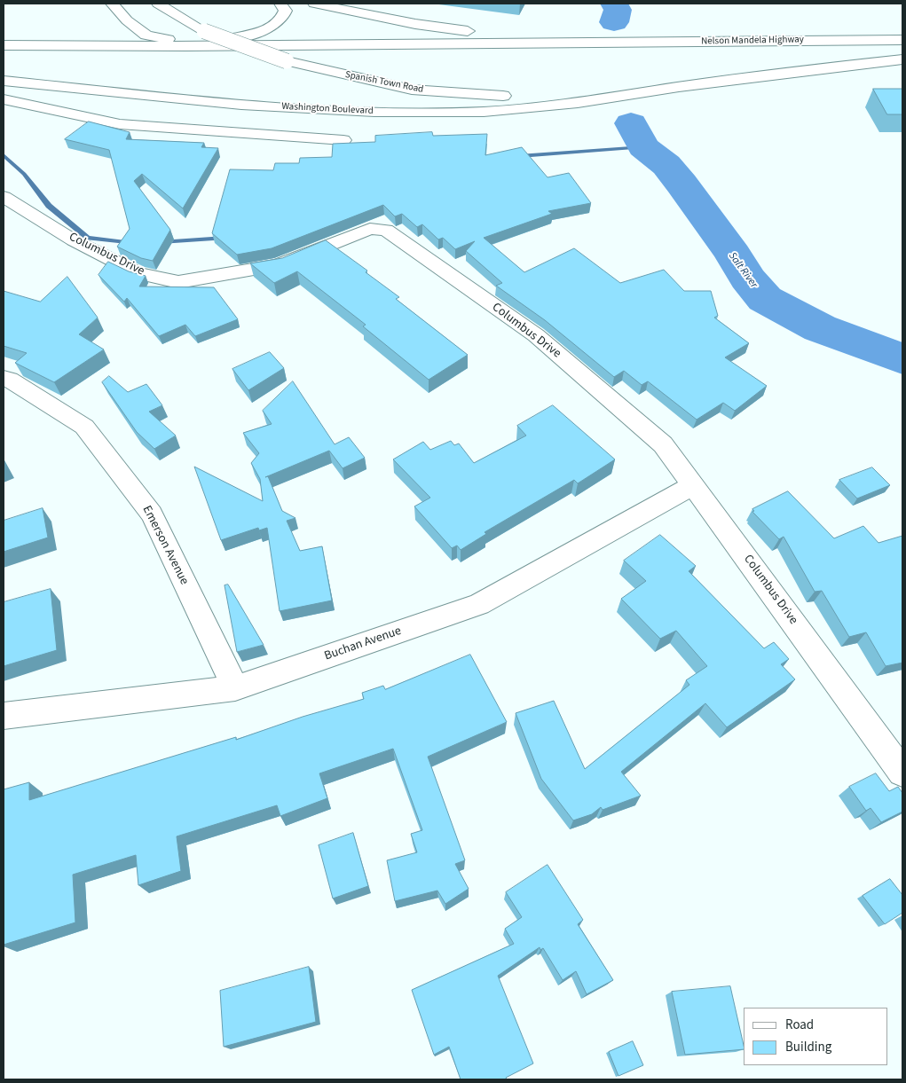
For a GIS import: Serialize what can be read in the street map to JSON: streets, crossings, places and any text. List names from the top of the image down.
{
  "streets": {
    "main road": [
      "Nelson Mandela Highway",
      "Spanish Town Road",
      "Washington Boulevard",
      "Columbus Drive",
      "Emerson Avenue",
      "Buchan Avenue"
    ]
  },
  "crossings": [
    ["Spanish Town Road", "Washington Boulevard"],
    ["Columbus Drive", "Buchan Avenue"],
    ["Emerson Avenue", "Buchan Avenue"]
  ],
  "water": ["Salt River"],
  "legend": ["Road", "Building"]
}
